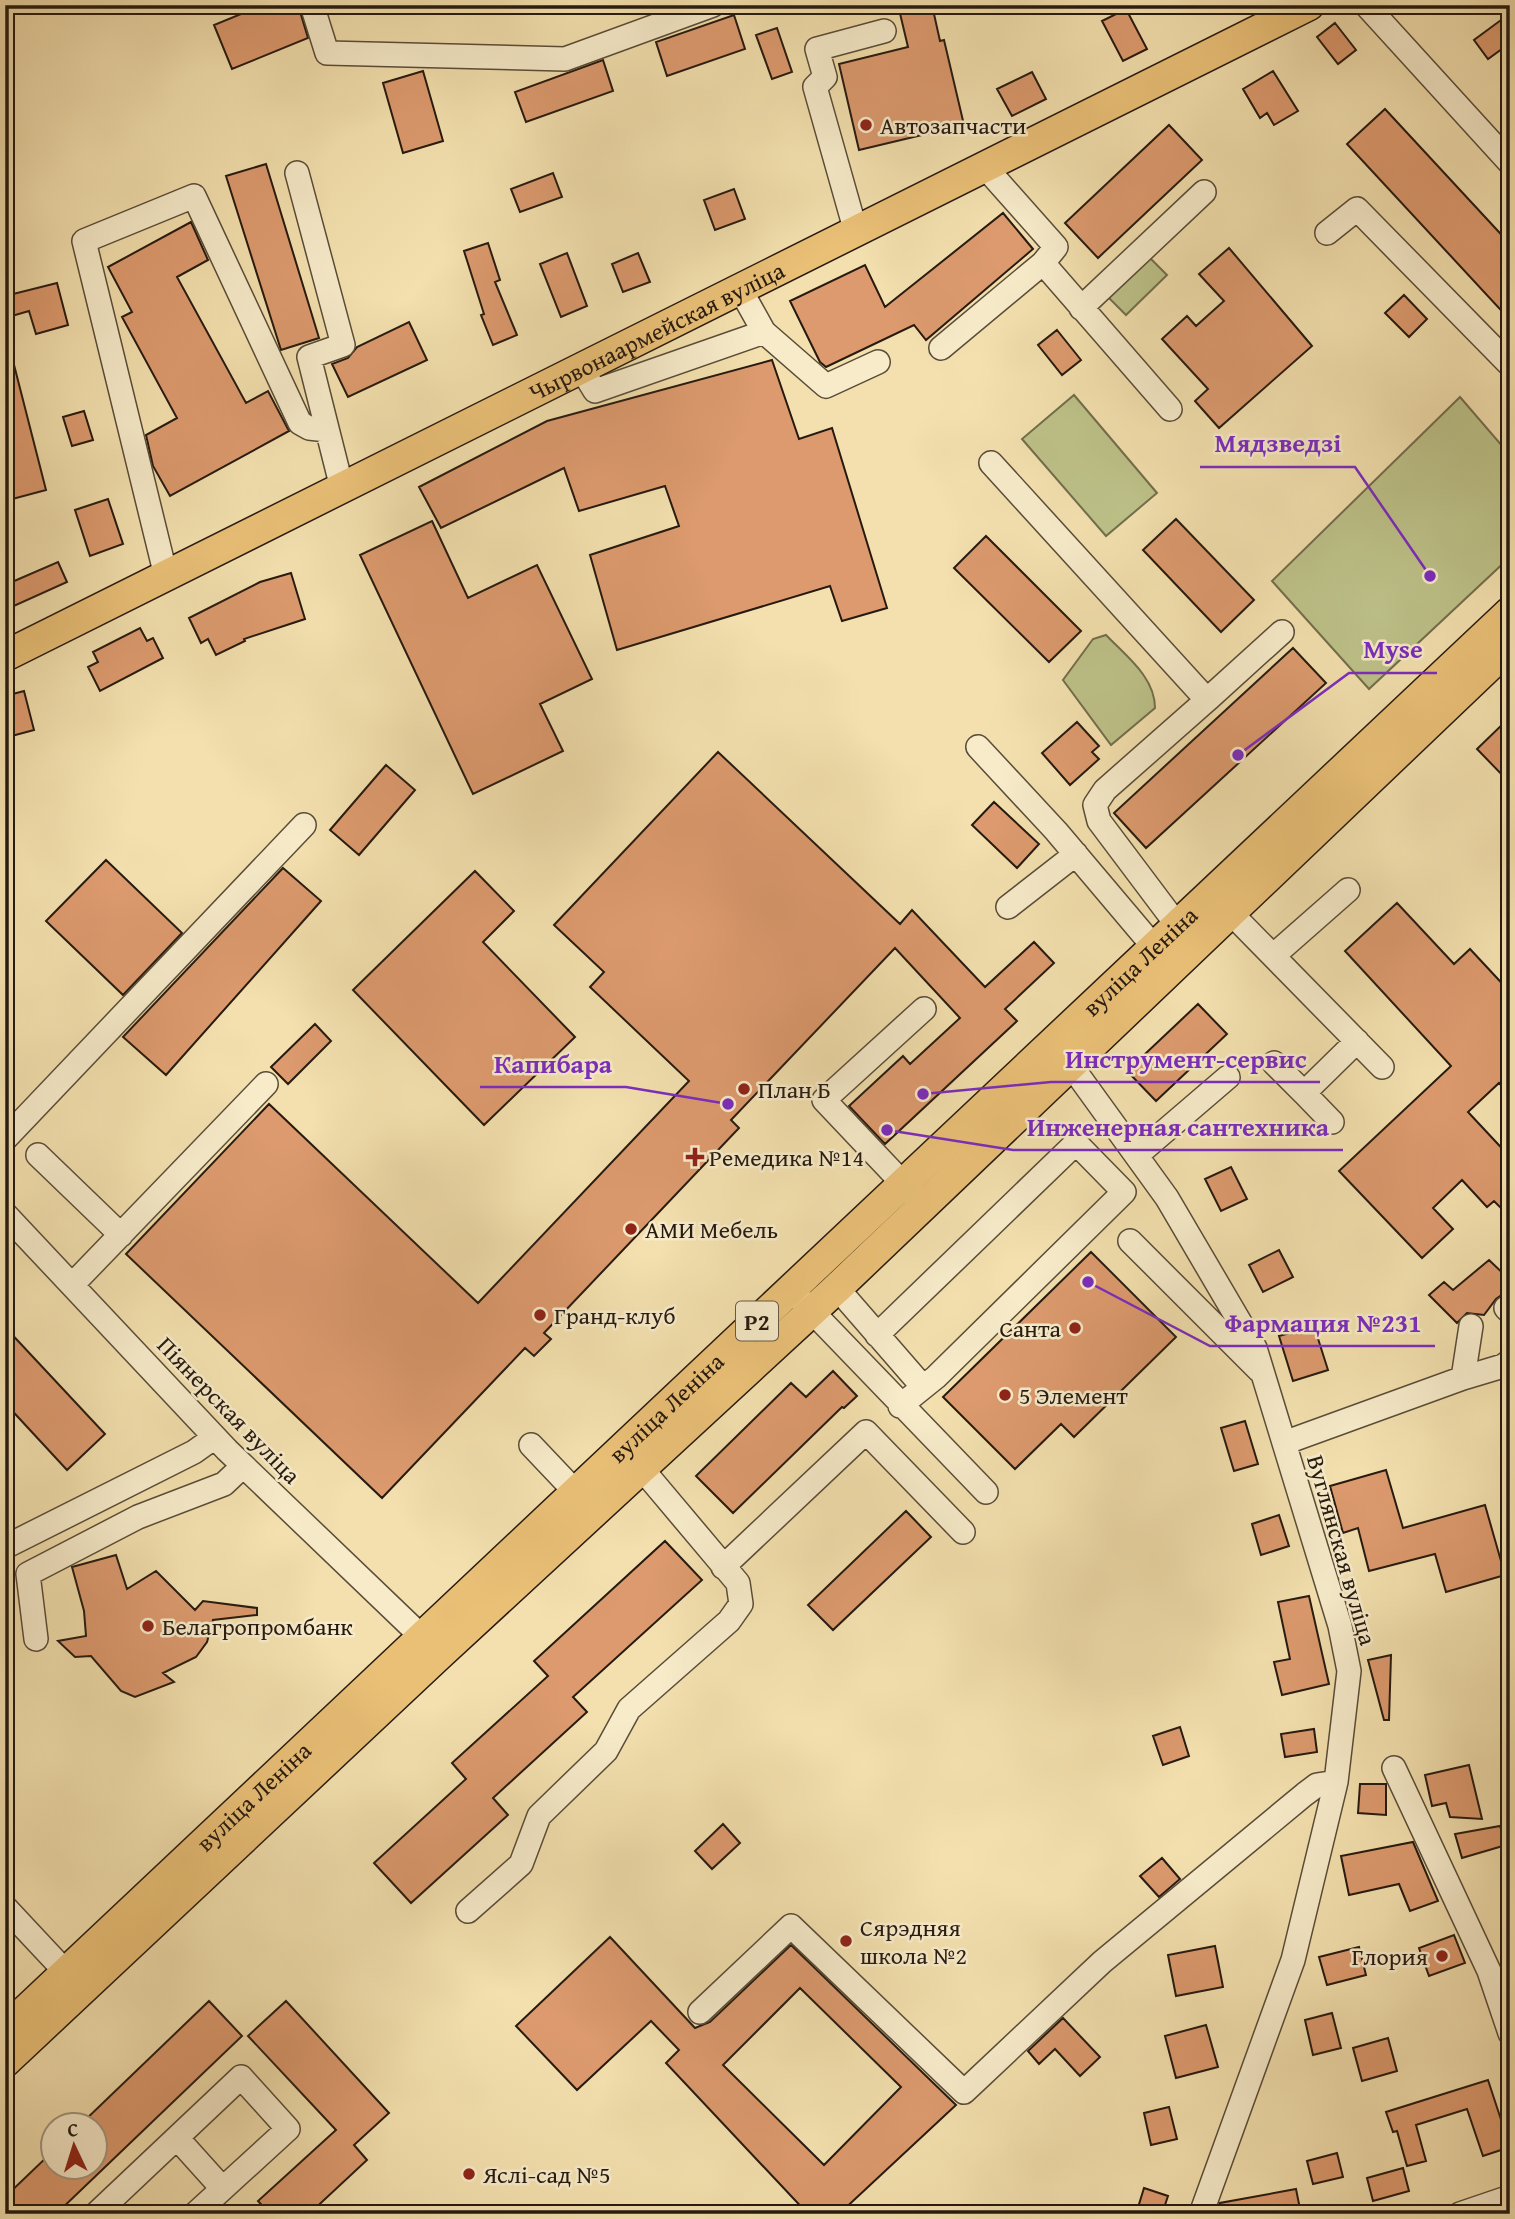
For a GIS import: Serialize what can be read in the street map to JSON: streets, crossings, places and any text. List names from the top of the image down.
{
  "streets": {
    "main road": ["Чырвонаармейская вуліца", "вуліца Леніна", "Р2"],
    "street": ["Піянерская вуліца", "Вуглянская вуліца"]
  },
  "crossings": [
    ["вуліца Леніна", "Піянерская вуліца"],
    ["вуліца Леніна", "Вуглянская вуліца"]
  ],
  "places": {
    "other": [
      "Автозапчасти",
      "Мядзведзі",
      "Myse",
      "План Б",
      "Инструмент-сервис",
      "Капибара",
      "Инженерная сантехника",
      "АМИ Мебель",
      "Фармация №231",
      "Гранд-клуб",
      "Санта",
      "5 Элемент",
      "Белагропромбанк",
      "Сярэдняя школа №2",
      "Глория",
      "Яслі-сад №5"
    ],
    "health": ["Ремедика №14"]
  },
  "north": "top"
}
